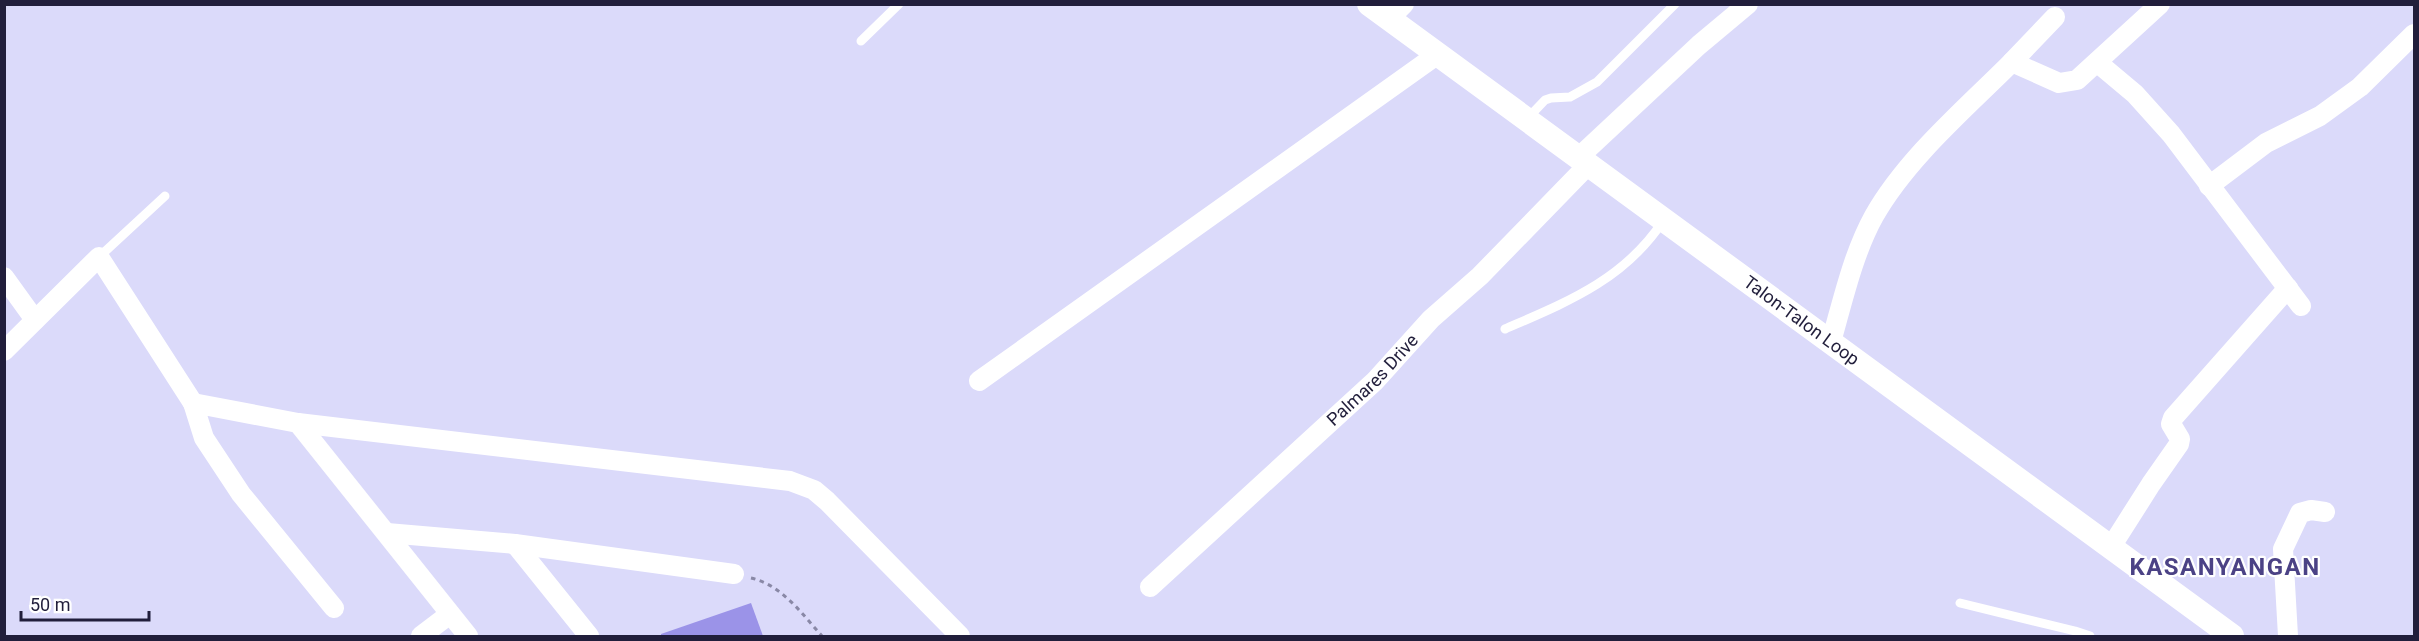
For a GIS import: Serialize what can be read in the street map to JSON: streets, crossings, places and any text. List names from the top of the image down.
{
  "streets": {
    "street": ["Talon-Talon Loop", "Palmares Drive"]
  },
  "crossings": [
    ["Talon-Talon Loop", "Palmares Drive"]
  ],
  "districts": ["KASANYANGAN"],
  "scale_bar": "50 m"
}
